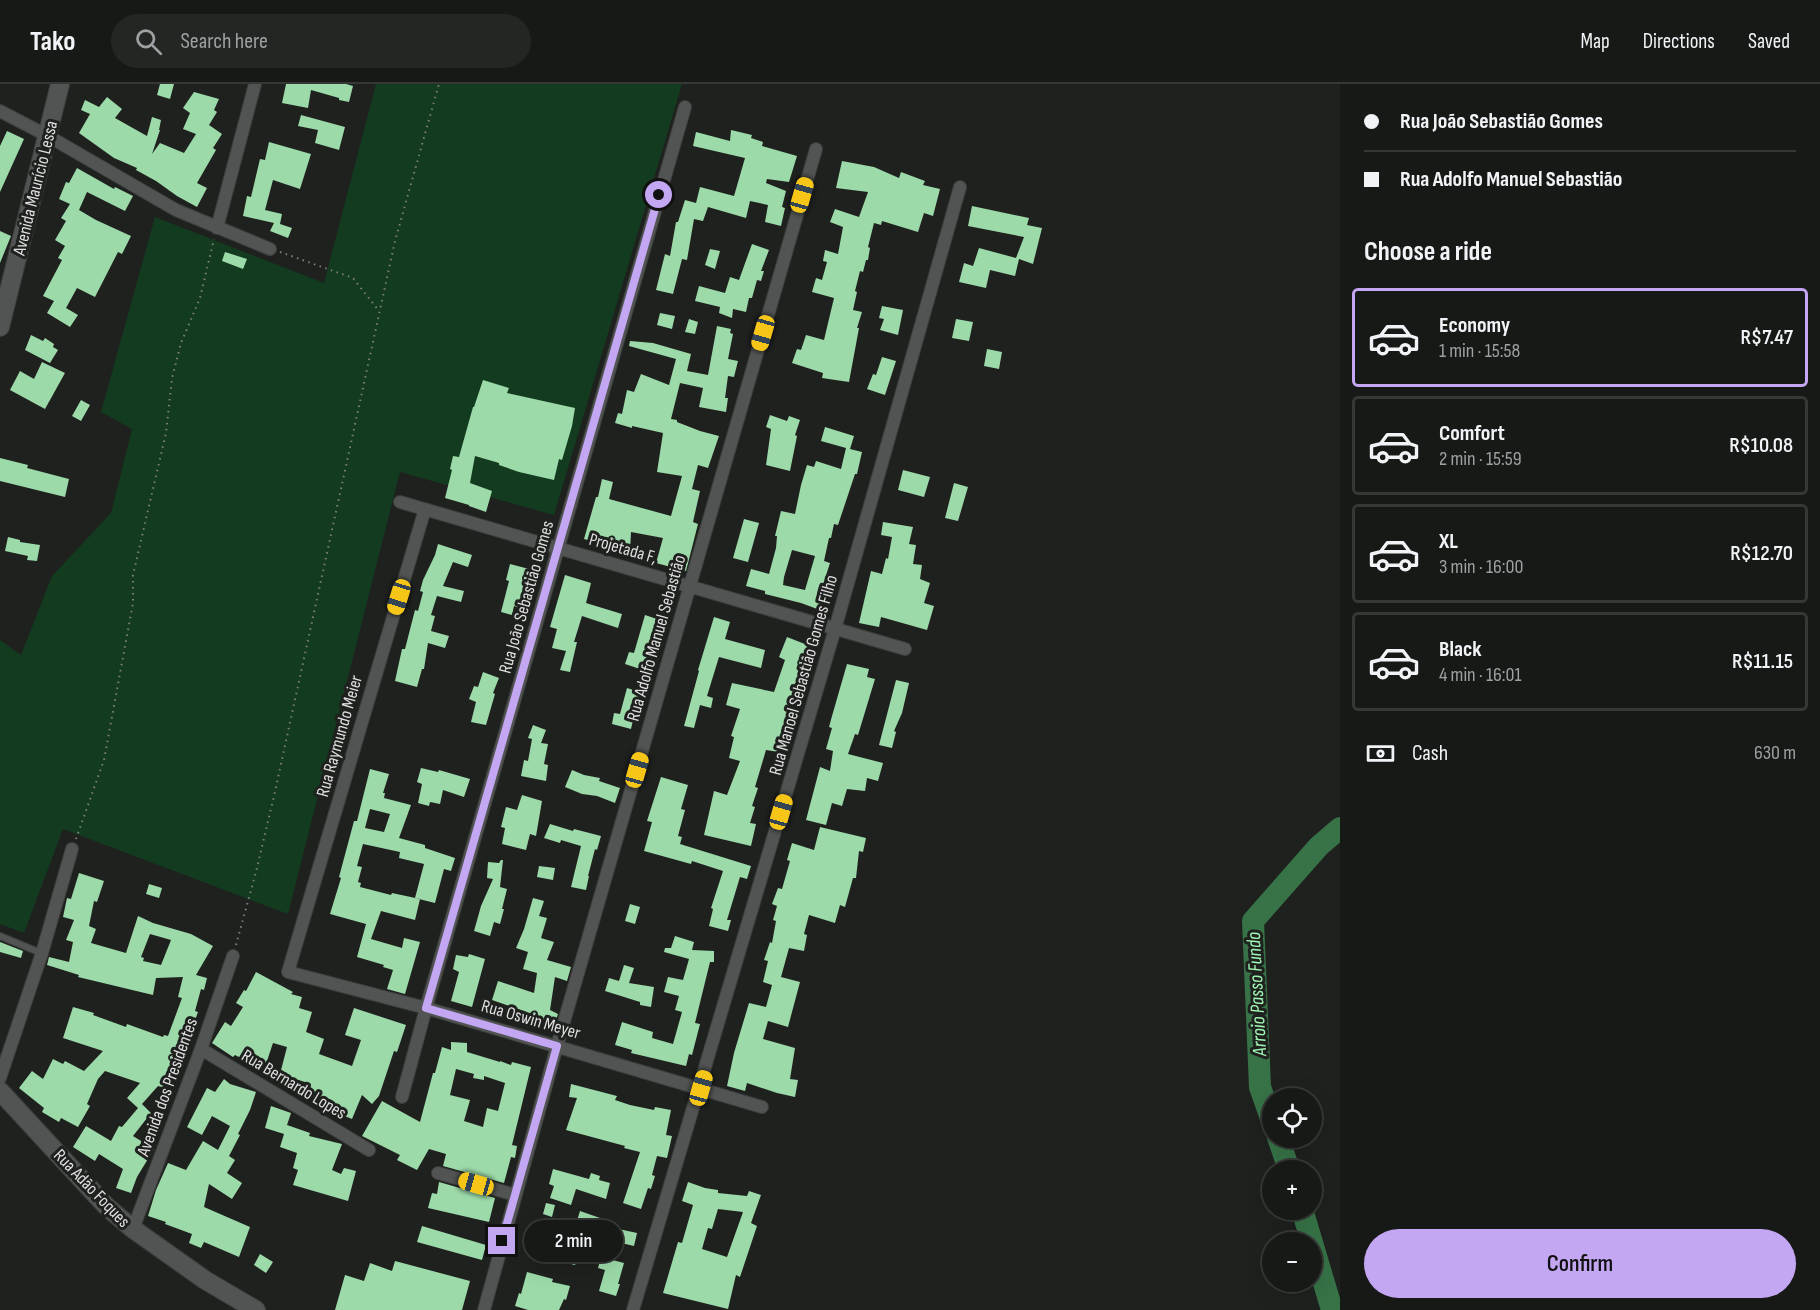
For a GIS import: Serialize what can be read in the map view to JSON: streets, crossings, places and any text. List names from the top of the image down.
{
  "streets": {
    "main road": ["Avenida Maurício Lessa", "Rua Adão Foques"],
    "street": [
      "Projetada F,",
      "Rua João Sebastião Gomes",
      "Rua Adolfo Manuel Sebastião",
      "Rua Manoel Sebastião Gomes Filho",
      "Rua Raymundo Meier",
      "Rua Oswin Meyer",
      "Rua Bernardo Lopes",
      "Avenida dos Presidentes"
    ]
  },
  "crossings": [
    ["Projetada F,", "Rua João Sebastião Gomes"],
    ["Projetada F,", "Rua Adolfo Manuel Sebastião"],
    ["Projetada F,", "Rua Manoel Sebastião Gomes Filho"],
    ["Projetada F,", "Rua Raymundo Meier"],
    ["Rua João Sebastião Gomes", "Rua Oswin Meyer"],
    ["Rua Adolfo Manuel Sebastião", "Rua Oswin Meyer"],
    ["Rua Manoel Sebastião Gomes Filho", "Rua Oswin Meyer"],
    ["Rua Raymundo Meier", "Rua Oswin Meyer"],
    ["Rua Bernardo Lopes", "Avenida dos Presidentes"],
    ["Avenida dos Presidentes", "Rua Adão Foques"]
  ],
  "water": ["Arroio Passo Fundo"],
  "page": {
    "header": "Tako",
    "search": "Search here",
    "nav": ["Map", "Directions", "Saved"],
    "banner": ["Rua João Sebastião Gomes", "Rua Adolfo Manuel Sebastião"],
    "heading": "Choose a ride",
    "list": [
      {
        "name": "Economy",
        "note": "1 min · 15:58",
        "value": "R$7.47"
      },
      {
        "name": "Comfort",
        "note": "2 min · 15:59",
        "value": "R$10.08"
      },
      {
        "name": "XL",
        "note": "3 min · 16:00",
        "value": "R$12.70"
      },
      {
        "name": "Black",
        "note": "4 min · 16:01",
        "value": "R$11.15"
      }
    ],
    "pay": ["Cash", "630 m"],
    "map_buttons": ["+", "−"],
    "buttons": "Confirm",
    "bubble": "2 min"
  }
}
